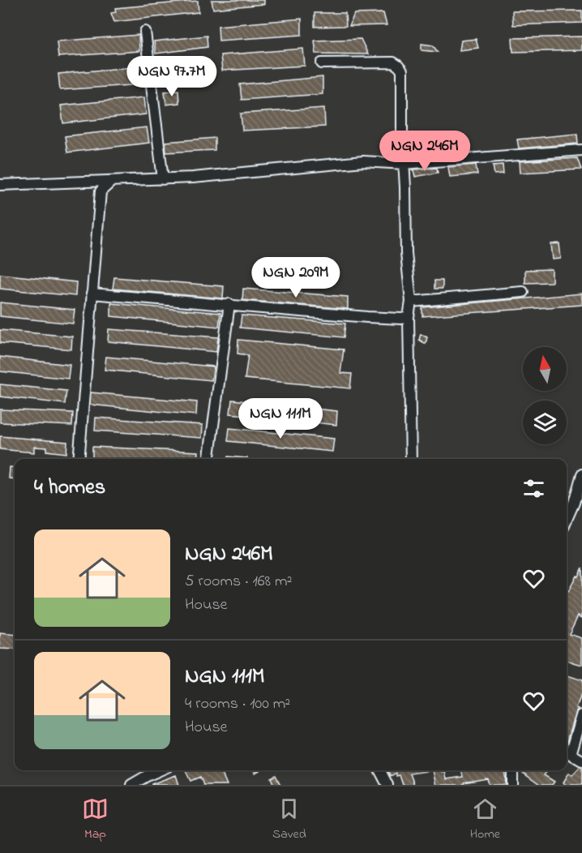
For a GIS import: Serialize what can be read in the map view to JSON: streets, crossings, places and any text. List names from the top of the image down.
{
  "north": "top",
  "page": {
    "price": [
      "NGN 97.7M",
      "NGN 246M",
      "NGN 209M",
      "NGN 111M"
    ],
    "heading": "4 homes",
    "list": [
      {
        "name": "NGN 246M",
        "note": "5 rooms · 168 m² · House"
      },
      {
        "name": "NGN 111M",
        "note": "4 rooms · 100 m² · House"
      }
    ],
    "tabs": ["Map", "Saved", "Home"]
  }
}
